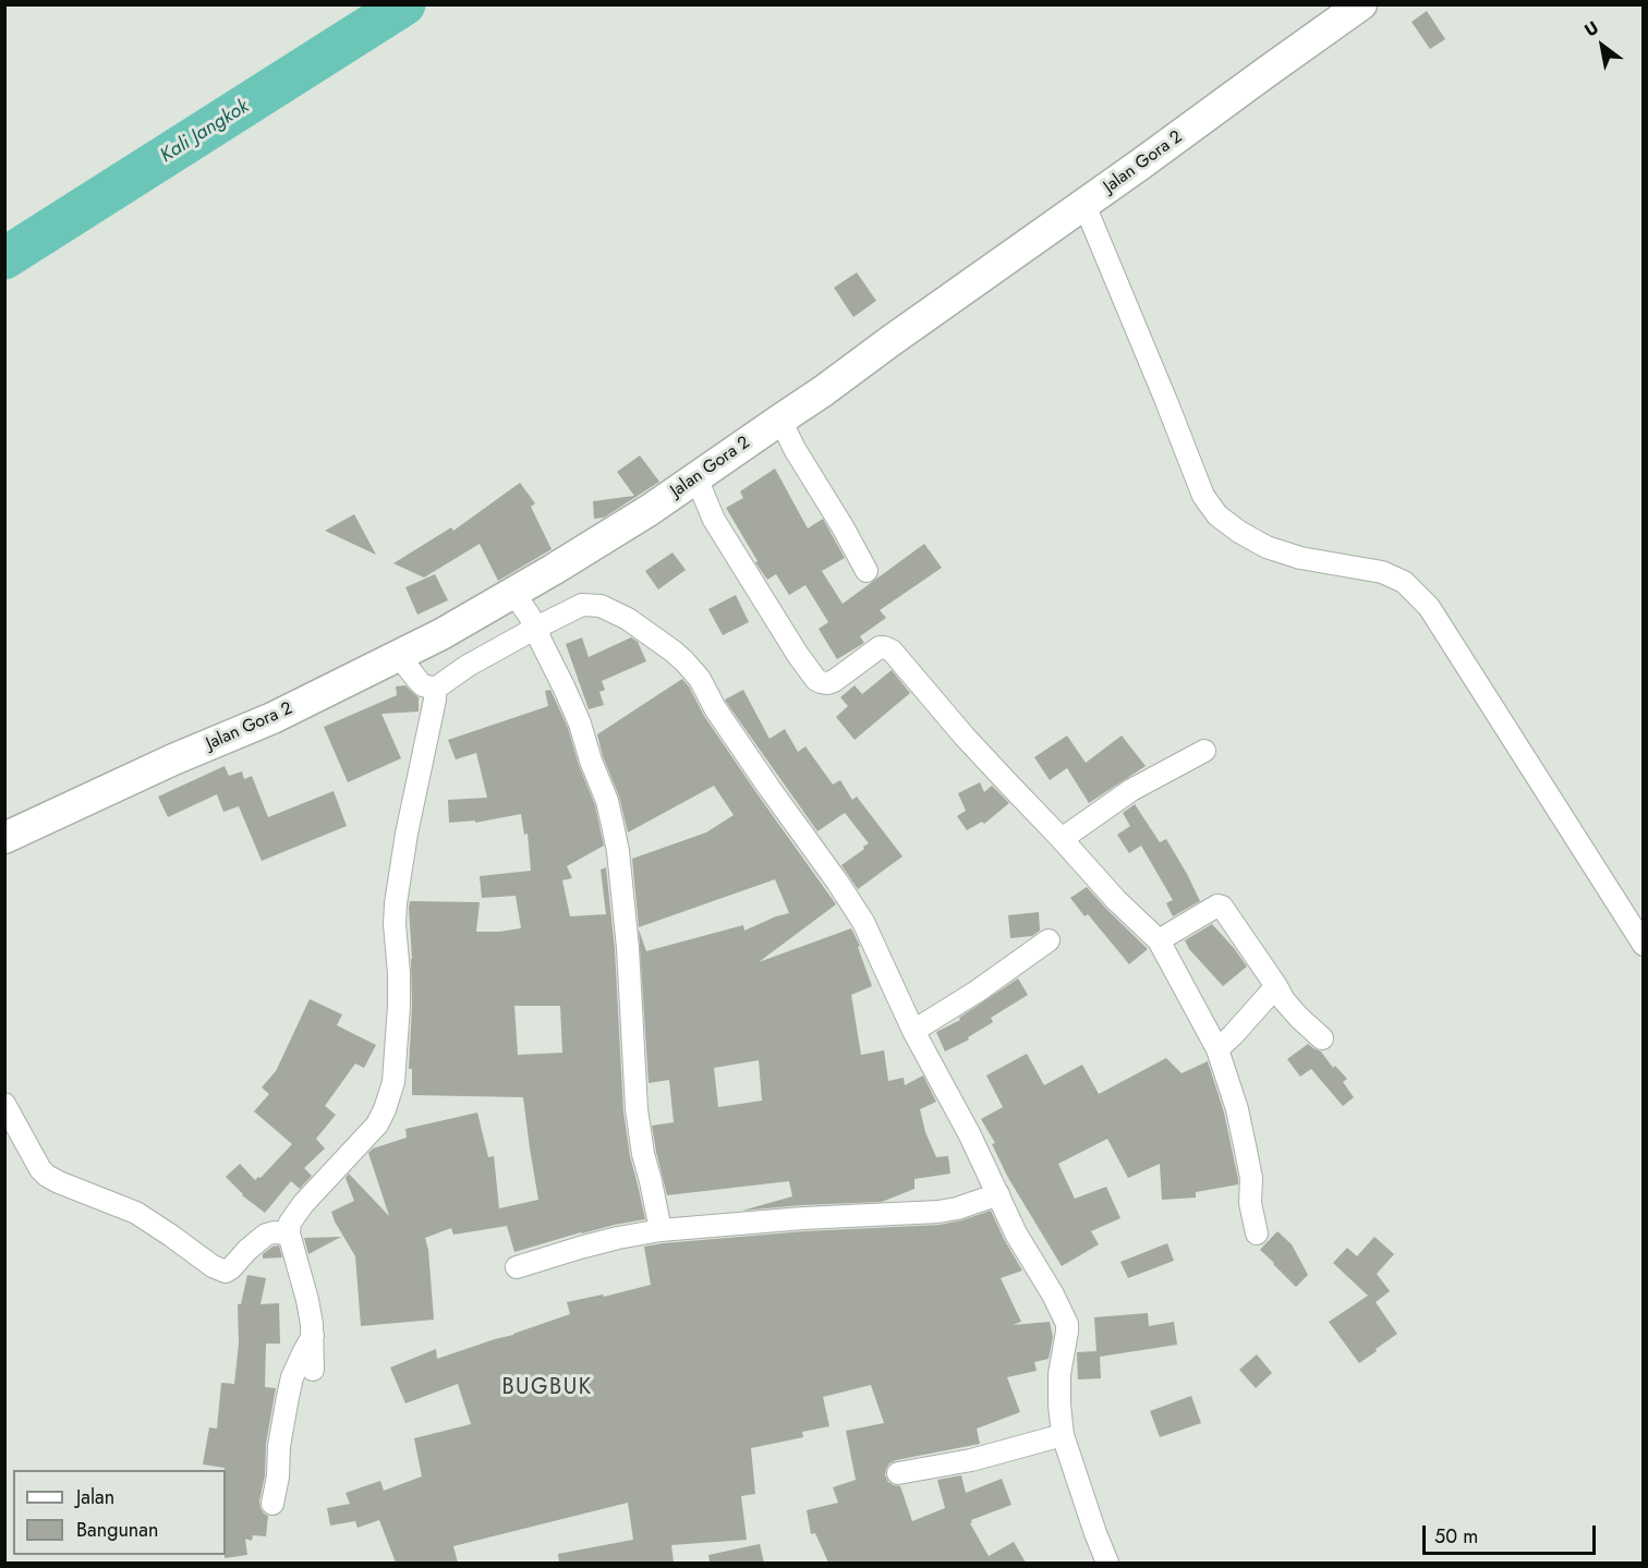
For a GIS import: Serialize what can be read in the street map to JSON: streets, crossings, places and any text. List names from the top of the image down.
{
  "streets": {
    "street": ["Jalan Gora 2"]
  },
  "districts": ["BUGBUK"],
  "water": ["Kali Jangkok"],
  "legend": ["Jalan", "Bangunan"],
  "scale_bar": "50 m",
  "north": "top left"
}
